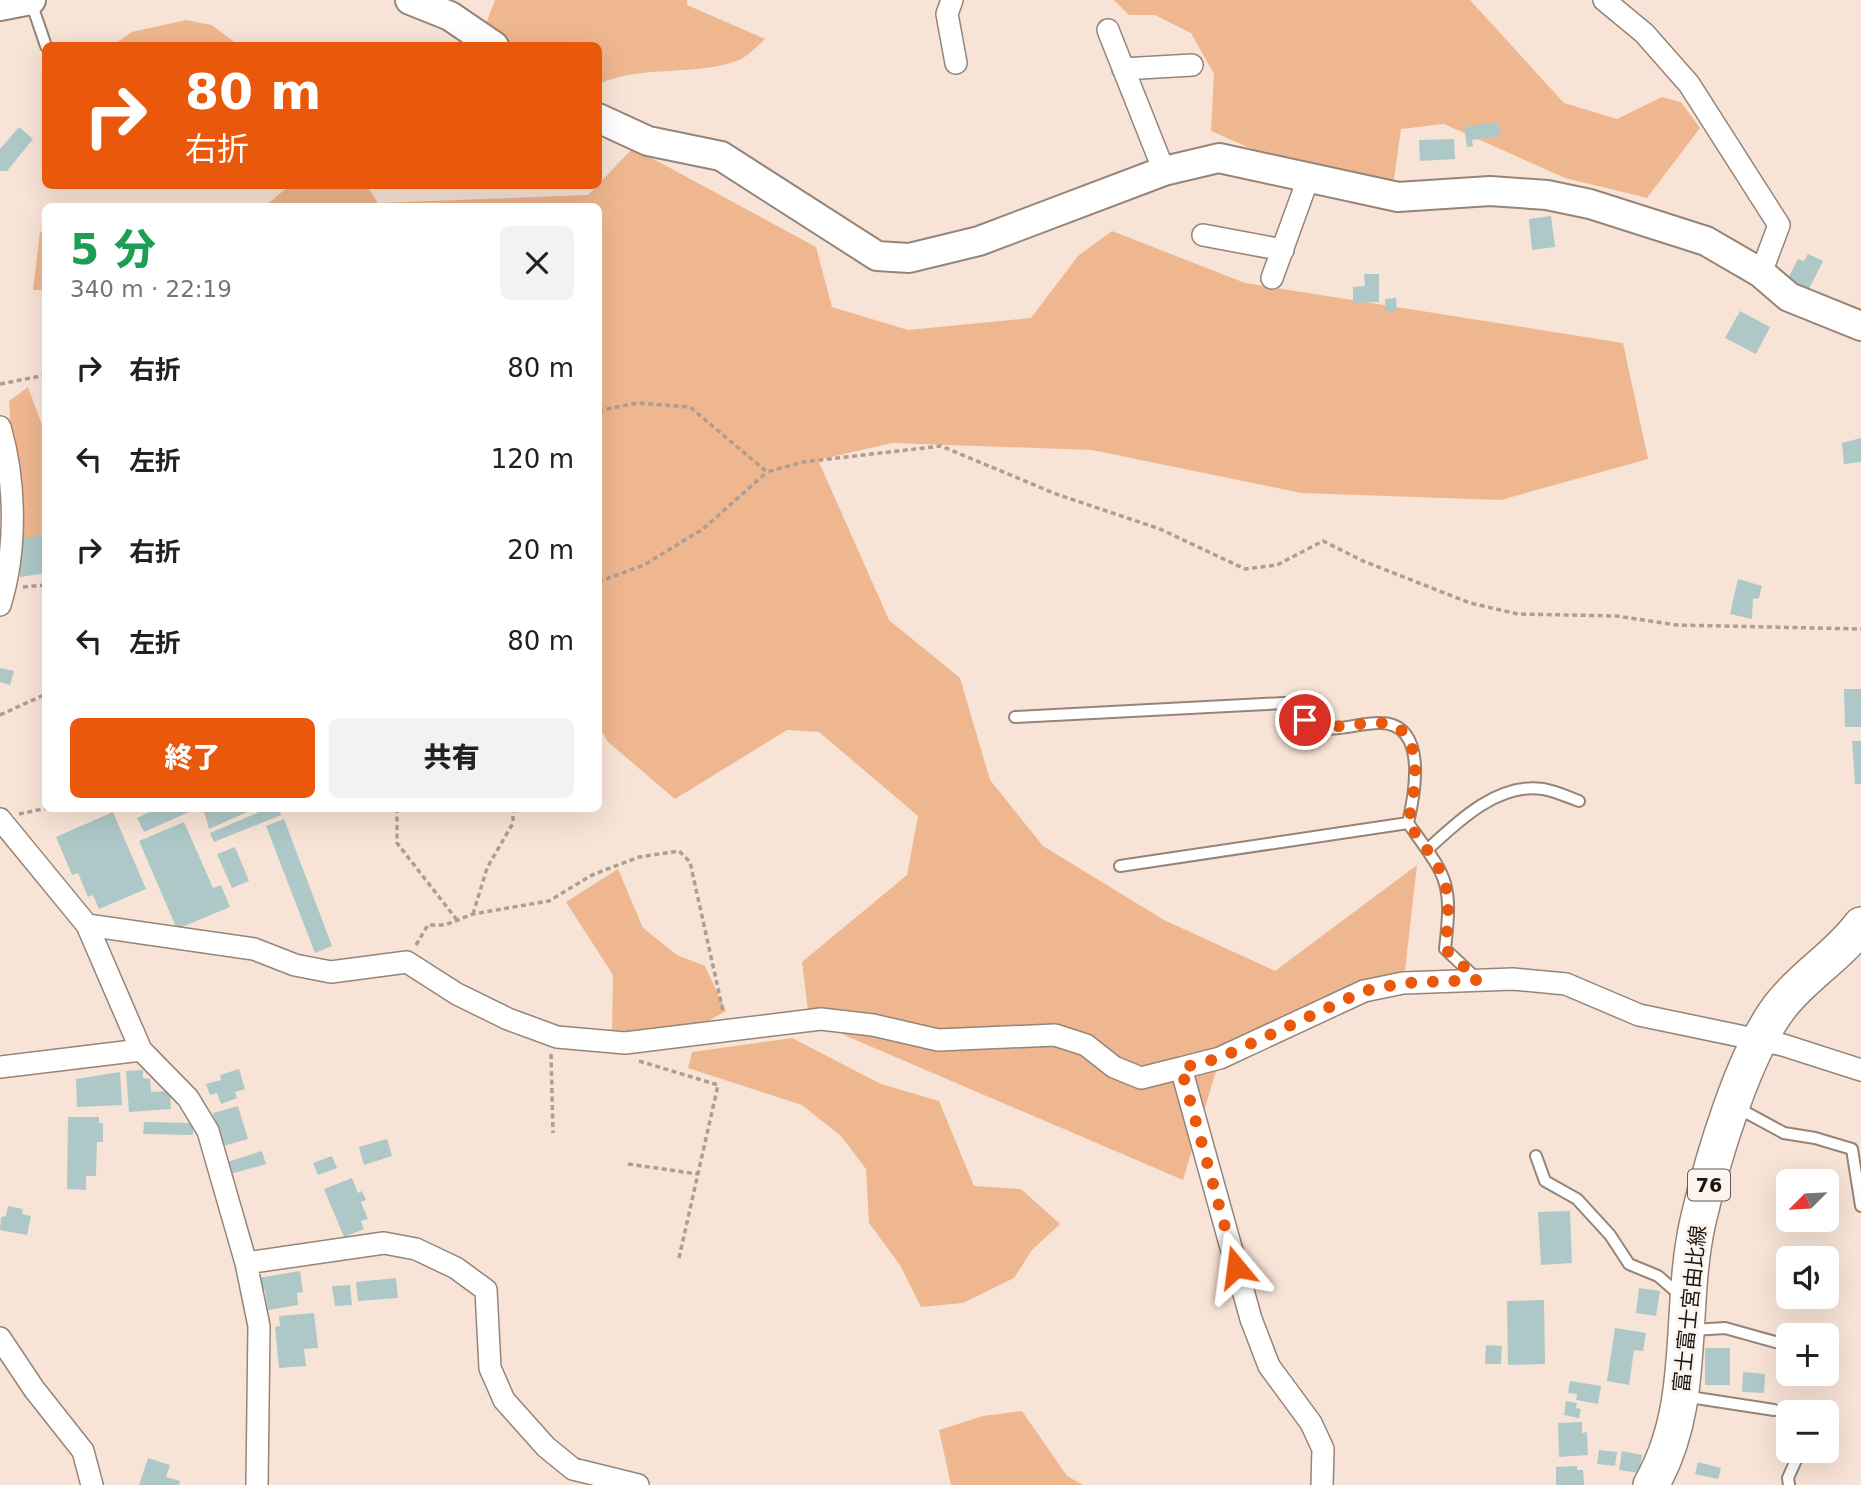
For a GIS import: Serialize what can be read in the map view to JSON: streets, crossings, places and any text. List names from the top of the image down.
{
  "streets": {
    "main road": ["76", "富士富士宮由比線"]
  },
  "north": "bottom left",
  "page": {
    "turn": ["80 m", "右折"],
    "heading": ["5 分", "340 m · 22:19"],
    "list": [
      {
        "name": "右折",
        "value": "80 m"
      },
      {
        "name": "左折",
        "value": "120 m"
      },
      {
        "name": "右折",
        "value": "20 m"
      },
      {
        "name": "左折",
        "value": "80 m"
      }
    ],
    "buttons": ["終了", "共有"],
    "map_buttons": ["+", "−"]
  }
}
